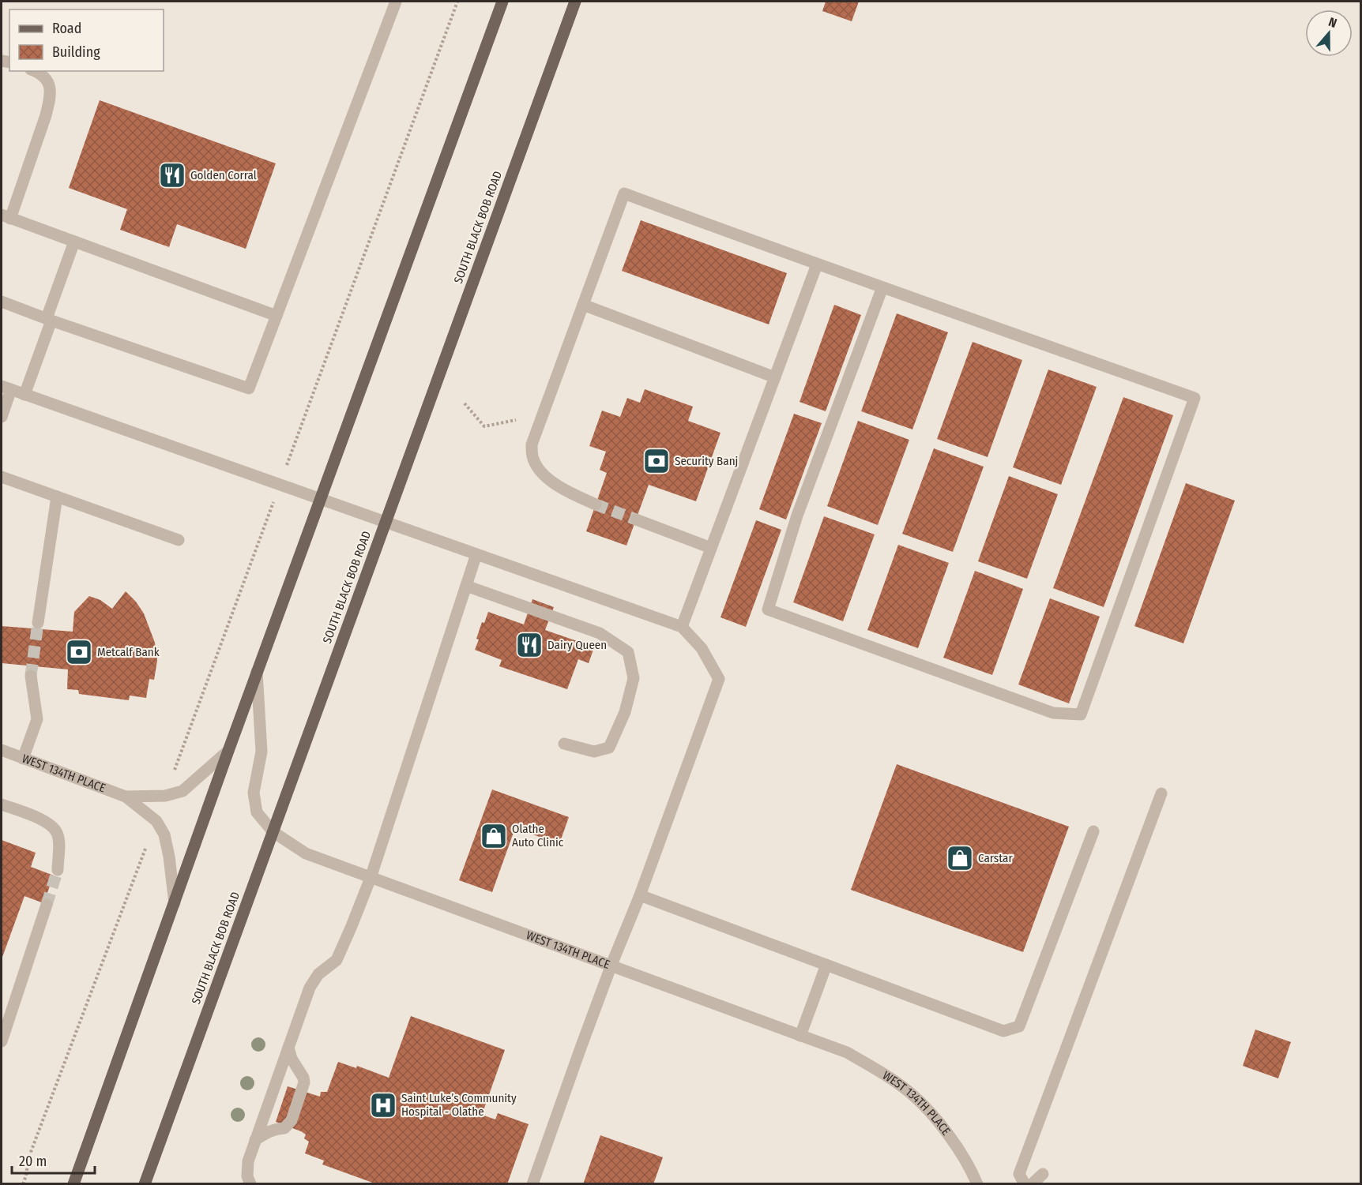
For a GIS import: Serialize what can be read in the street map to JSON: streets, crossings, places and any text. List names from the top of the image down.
{
  "streets": {
    "main road": ["SOUTH BLACK BOB ROAD"],
    "street": ["WEST 134TH PLACE"]
  },
  "crossings": [
    ["SOUTH BLACK BOB ROAD", "WEST 134TH PLACE"]
  ],
  "places": {
    "restaurant": ["Golden Corral", "Dairy Queen"],
    "bank": ["Security Banj", "Metcalf Bank"],
    "shop": ["Olathe Auto Clinic", "Carstar"],
    "hospital": ["Saint Luke’s Community Hospital - Olathe"]
  },
  "legend": ["Road", "Building"],
  "scale_bar": "20 m",
  "north": "top"
}
